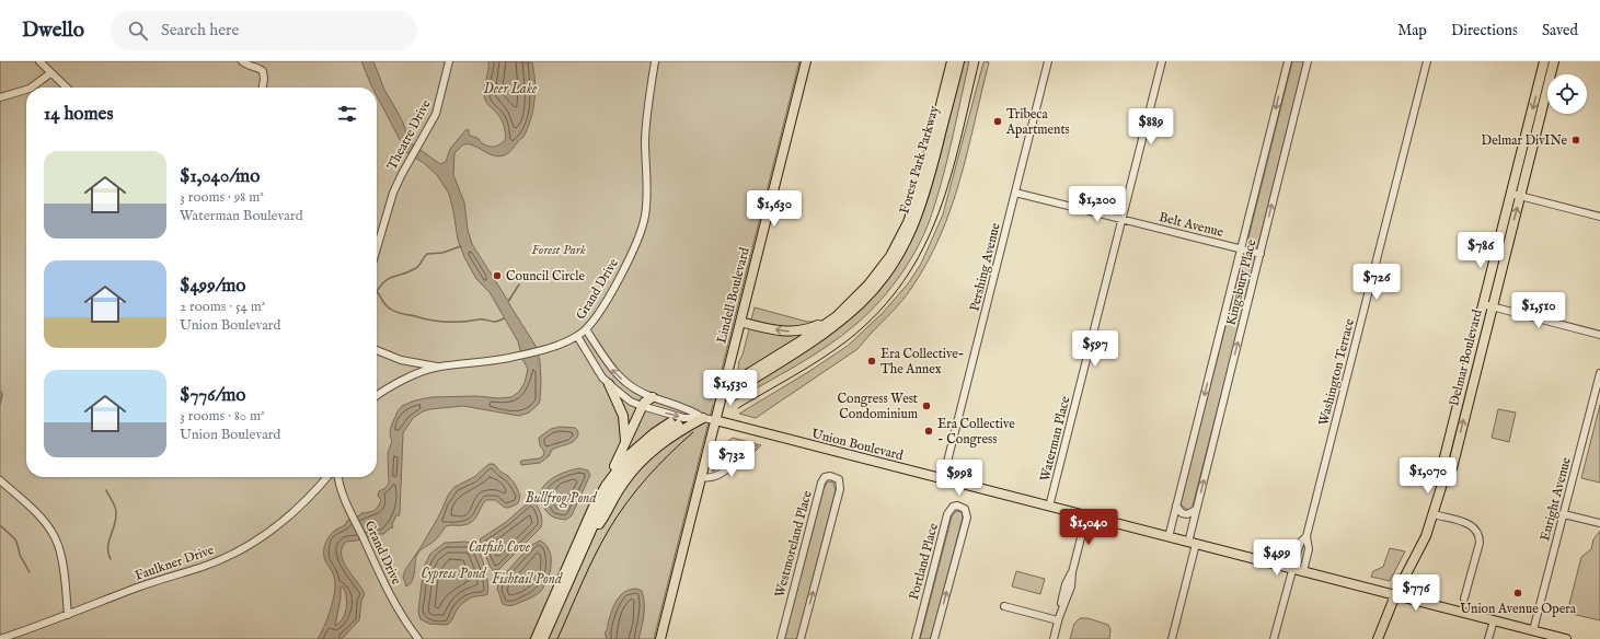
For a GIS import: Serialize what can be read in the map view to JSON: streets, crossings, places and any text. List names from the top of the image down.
{
  "streets": {
    "main road": [
      "Forest Park Parkway",
      "Lindell Boulevard",
      "Delmar Boulevard",
      "Union Boulevard"
    ],
    "street": [
      "Theatre Drive",
      "Belt Avenue",
      "Pershing Avenue",
      "Kingsbury Place",
      "Grand Drive",
      "Washington Terrace",
      "Waterman Place",
      "Enright Avenue",
      "Westmoreland Place",
      "Portland Place",
      "Faulkner Drive"
    ]
  },
  "crossings": [
    ["Belt Avenue", "Pershing Avenue"],
    ["Belt Avenue", "Kingsbury Place"],
    ["Belt Avenue", "Waterman Place"],
    ["Pershing Avenue", "Union Boulevard"],
    ["Kingsbury Place", "Union Boulevard"],
    ["Grand Drive", "Union Boulevard"],
    ["Lindell Boulevard", "Union Boulevard"],
    ["Delmar Boulevard", "Union Boulevard"],
    ["Waterman Place", "Union Boulevard"],
    ["Union Boulevard", "Enright Avenue"]
  ],
  "water": [
    "Deer Lake",
    "Bullfrog Pond",
    "Catfish Cove",
    "Cypress Pond",
    "Fishtail Pond"
  ],
  "parks": ["Forest Park"],
  "places": [
    "Tribeca Apartments",
    "Delmar DivINe",
    "Council Circle",
    "Era Collective- The Annex",
    "Congress West Condominium",
    "Era Collective - Congress",
    "Union Avenue Opera"
  ],
  "page": {
    "header": "Dwello",
    "search": "Search here",
    "nav": ["Map", "Directions", "Saved"],
    "heading": "14 homes",
    "price": [
      "$889",
      "$1,200",
      "$1,630",
      "$786",
      "$726",
      "$1,510",
      "$597",
      "$1,530",
      "$732",
      "$1,070",
      "$998",
      "$1,040",
      "$499",
      "$776"
    ],
    "list": [
      {
        "name": "$1,040/mo",
        "note": "3 rooms · 98 m² · Waterman Boulevard"
      },
      {
        "name": "$499/mo",
        "note": "2 rooms · 54 m² · Union Boulevard"
      },
      {
        "name": "$776/mo",
        "note": "3 rooms · 80 m² · Union Boulevard"
      }
    ]
  }
}
